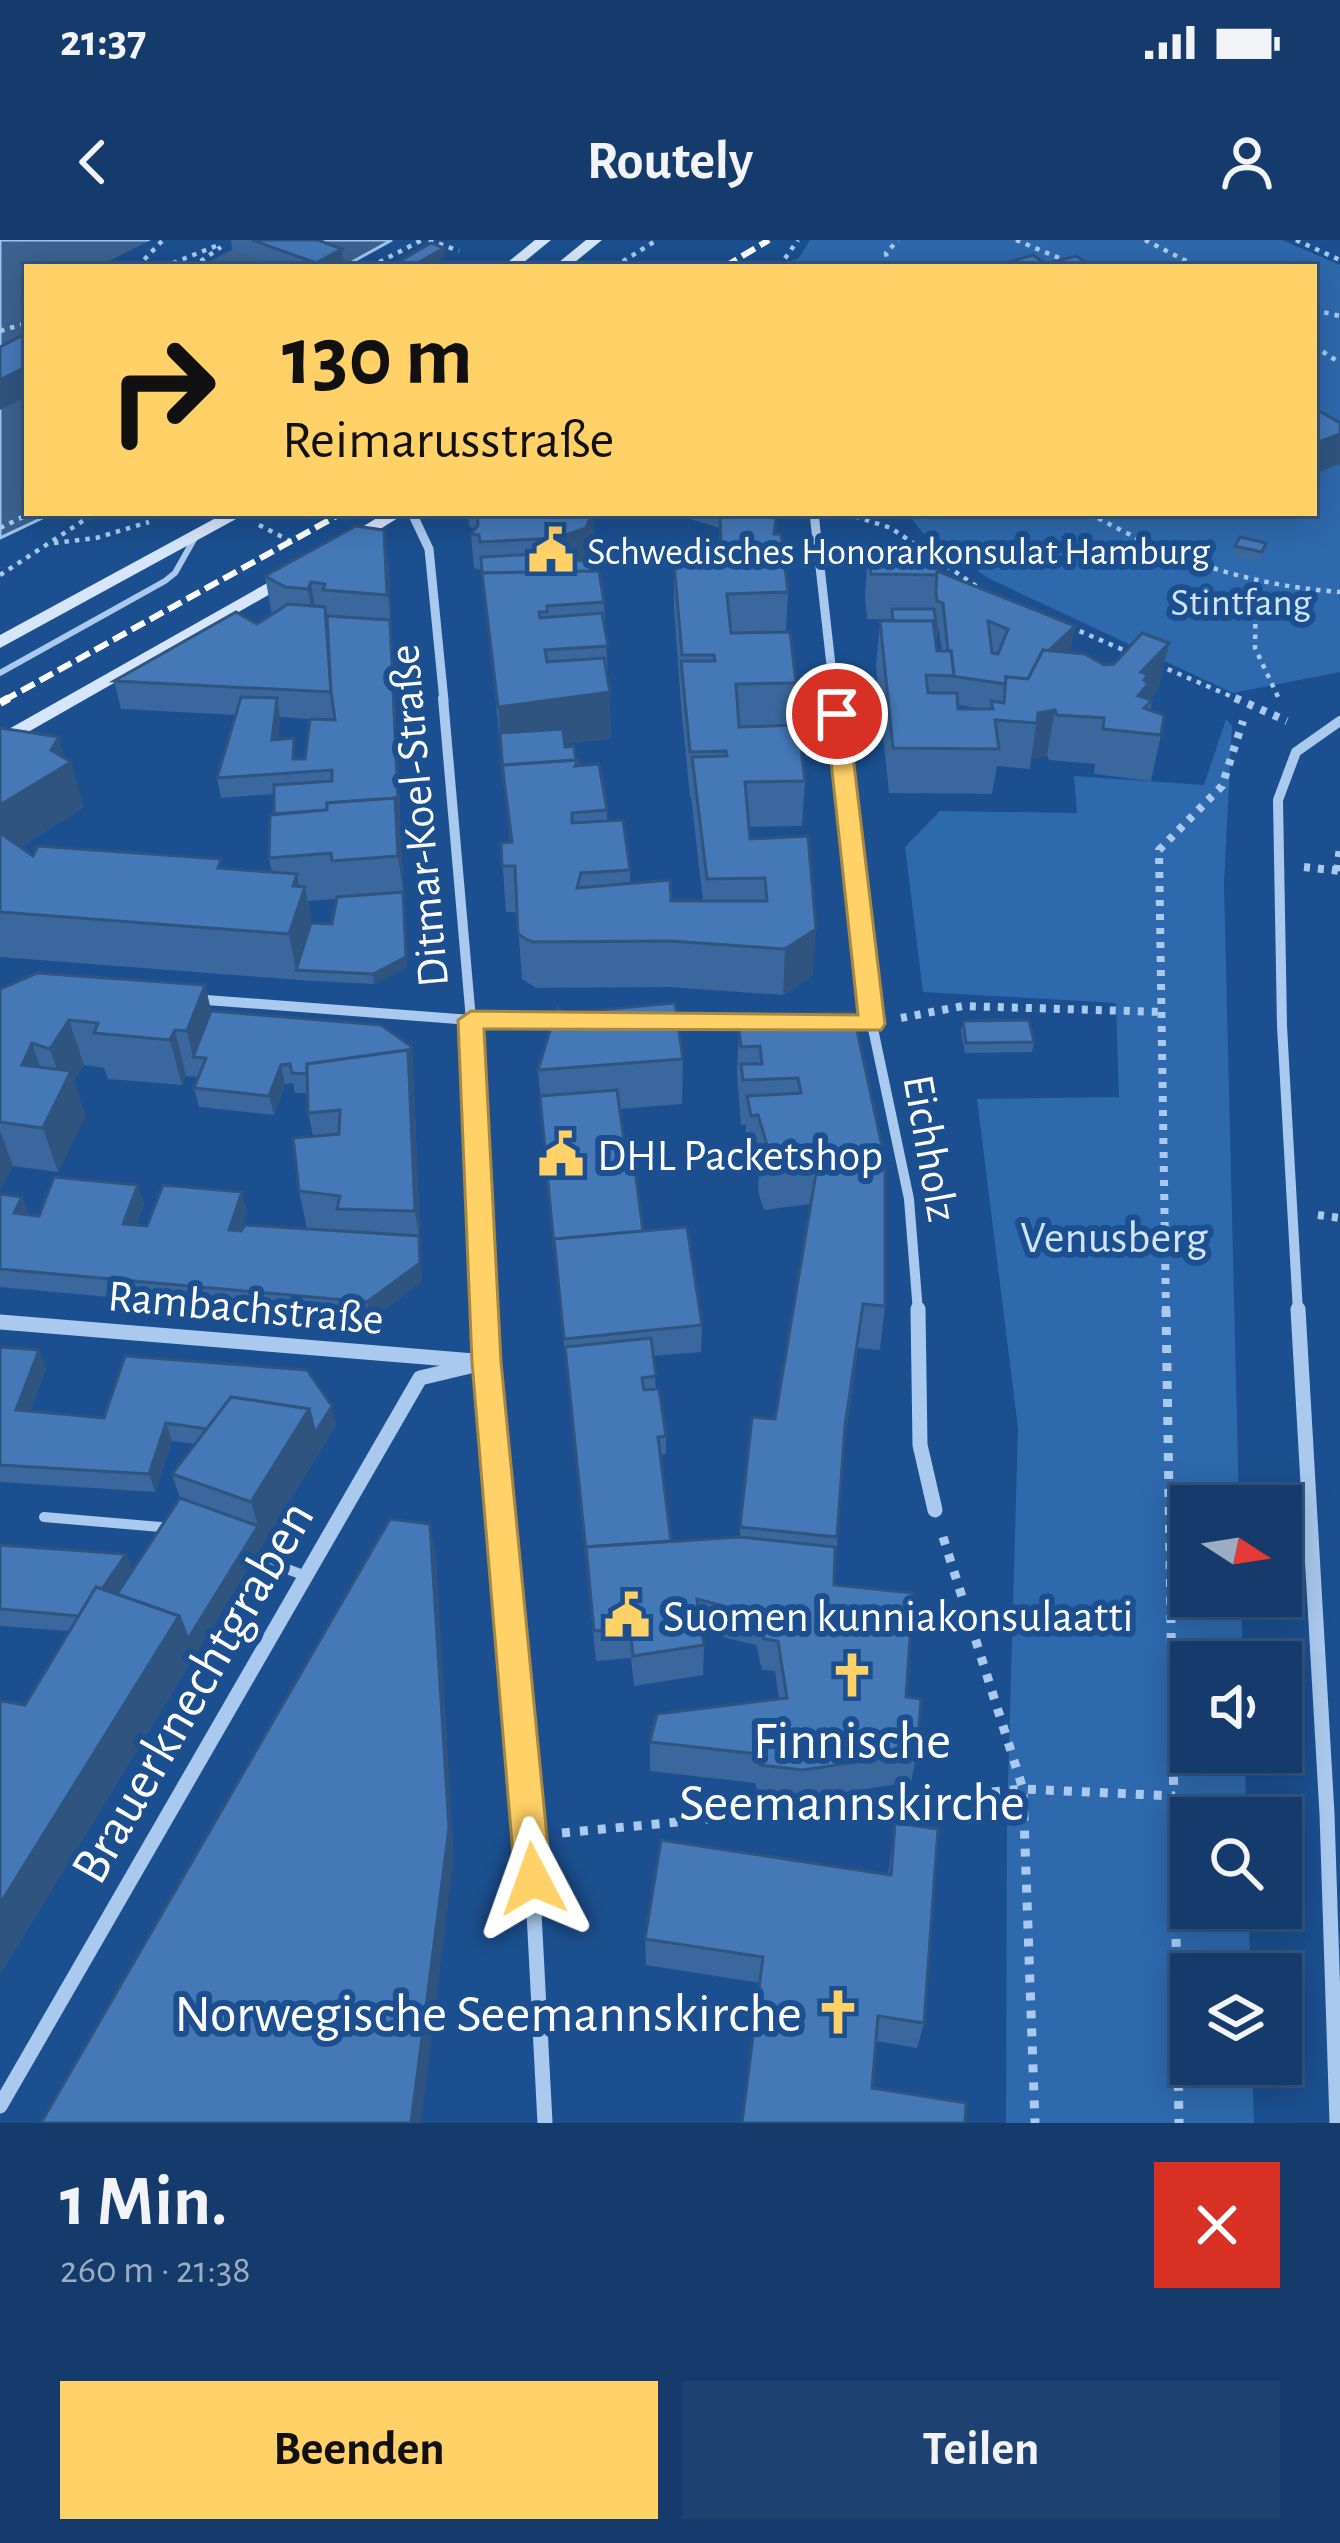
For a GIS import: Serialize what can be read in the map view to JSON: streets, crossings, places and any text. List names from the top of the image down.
{
  "streets": {
    "street": [
      "Ditmar-Koel-Straße",
      "Eichholz",
      "Rambachstraße",
      "Brauerknechtgraben"
    ]
  },
  "crossings": [
    ["Ditmar-Koel-Straße", "Rambachstraße"],
    ["Ditmar-Koel-Straße", "Brauerknechtgraben"],
    ["Rambachstraße", "Brauerknechtgraben"]
  ],
  "parks": ["Stintfang", "Venusberg"],
  "places": {
    "public building": ["Schwedisches Honorarkonsulat Hamburg", "DHL Packetshop", "Suomen kunniakonsulaatti"],
    "church": ["Finnische Seemannskirche", "Norwegische Seemannskirche"]
  },
  "north": "right",
  "page": {
    "status": "21:37",
    "header": "Routely",
    "turn": ["130 m", "Reimarusstraße"],
    "heading": ["1 Min.", "260 m · 21:38"],
    "buttons": ["Beenden", "Teilen"]
  }
}
